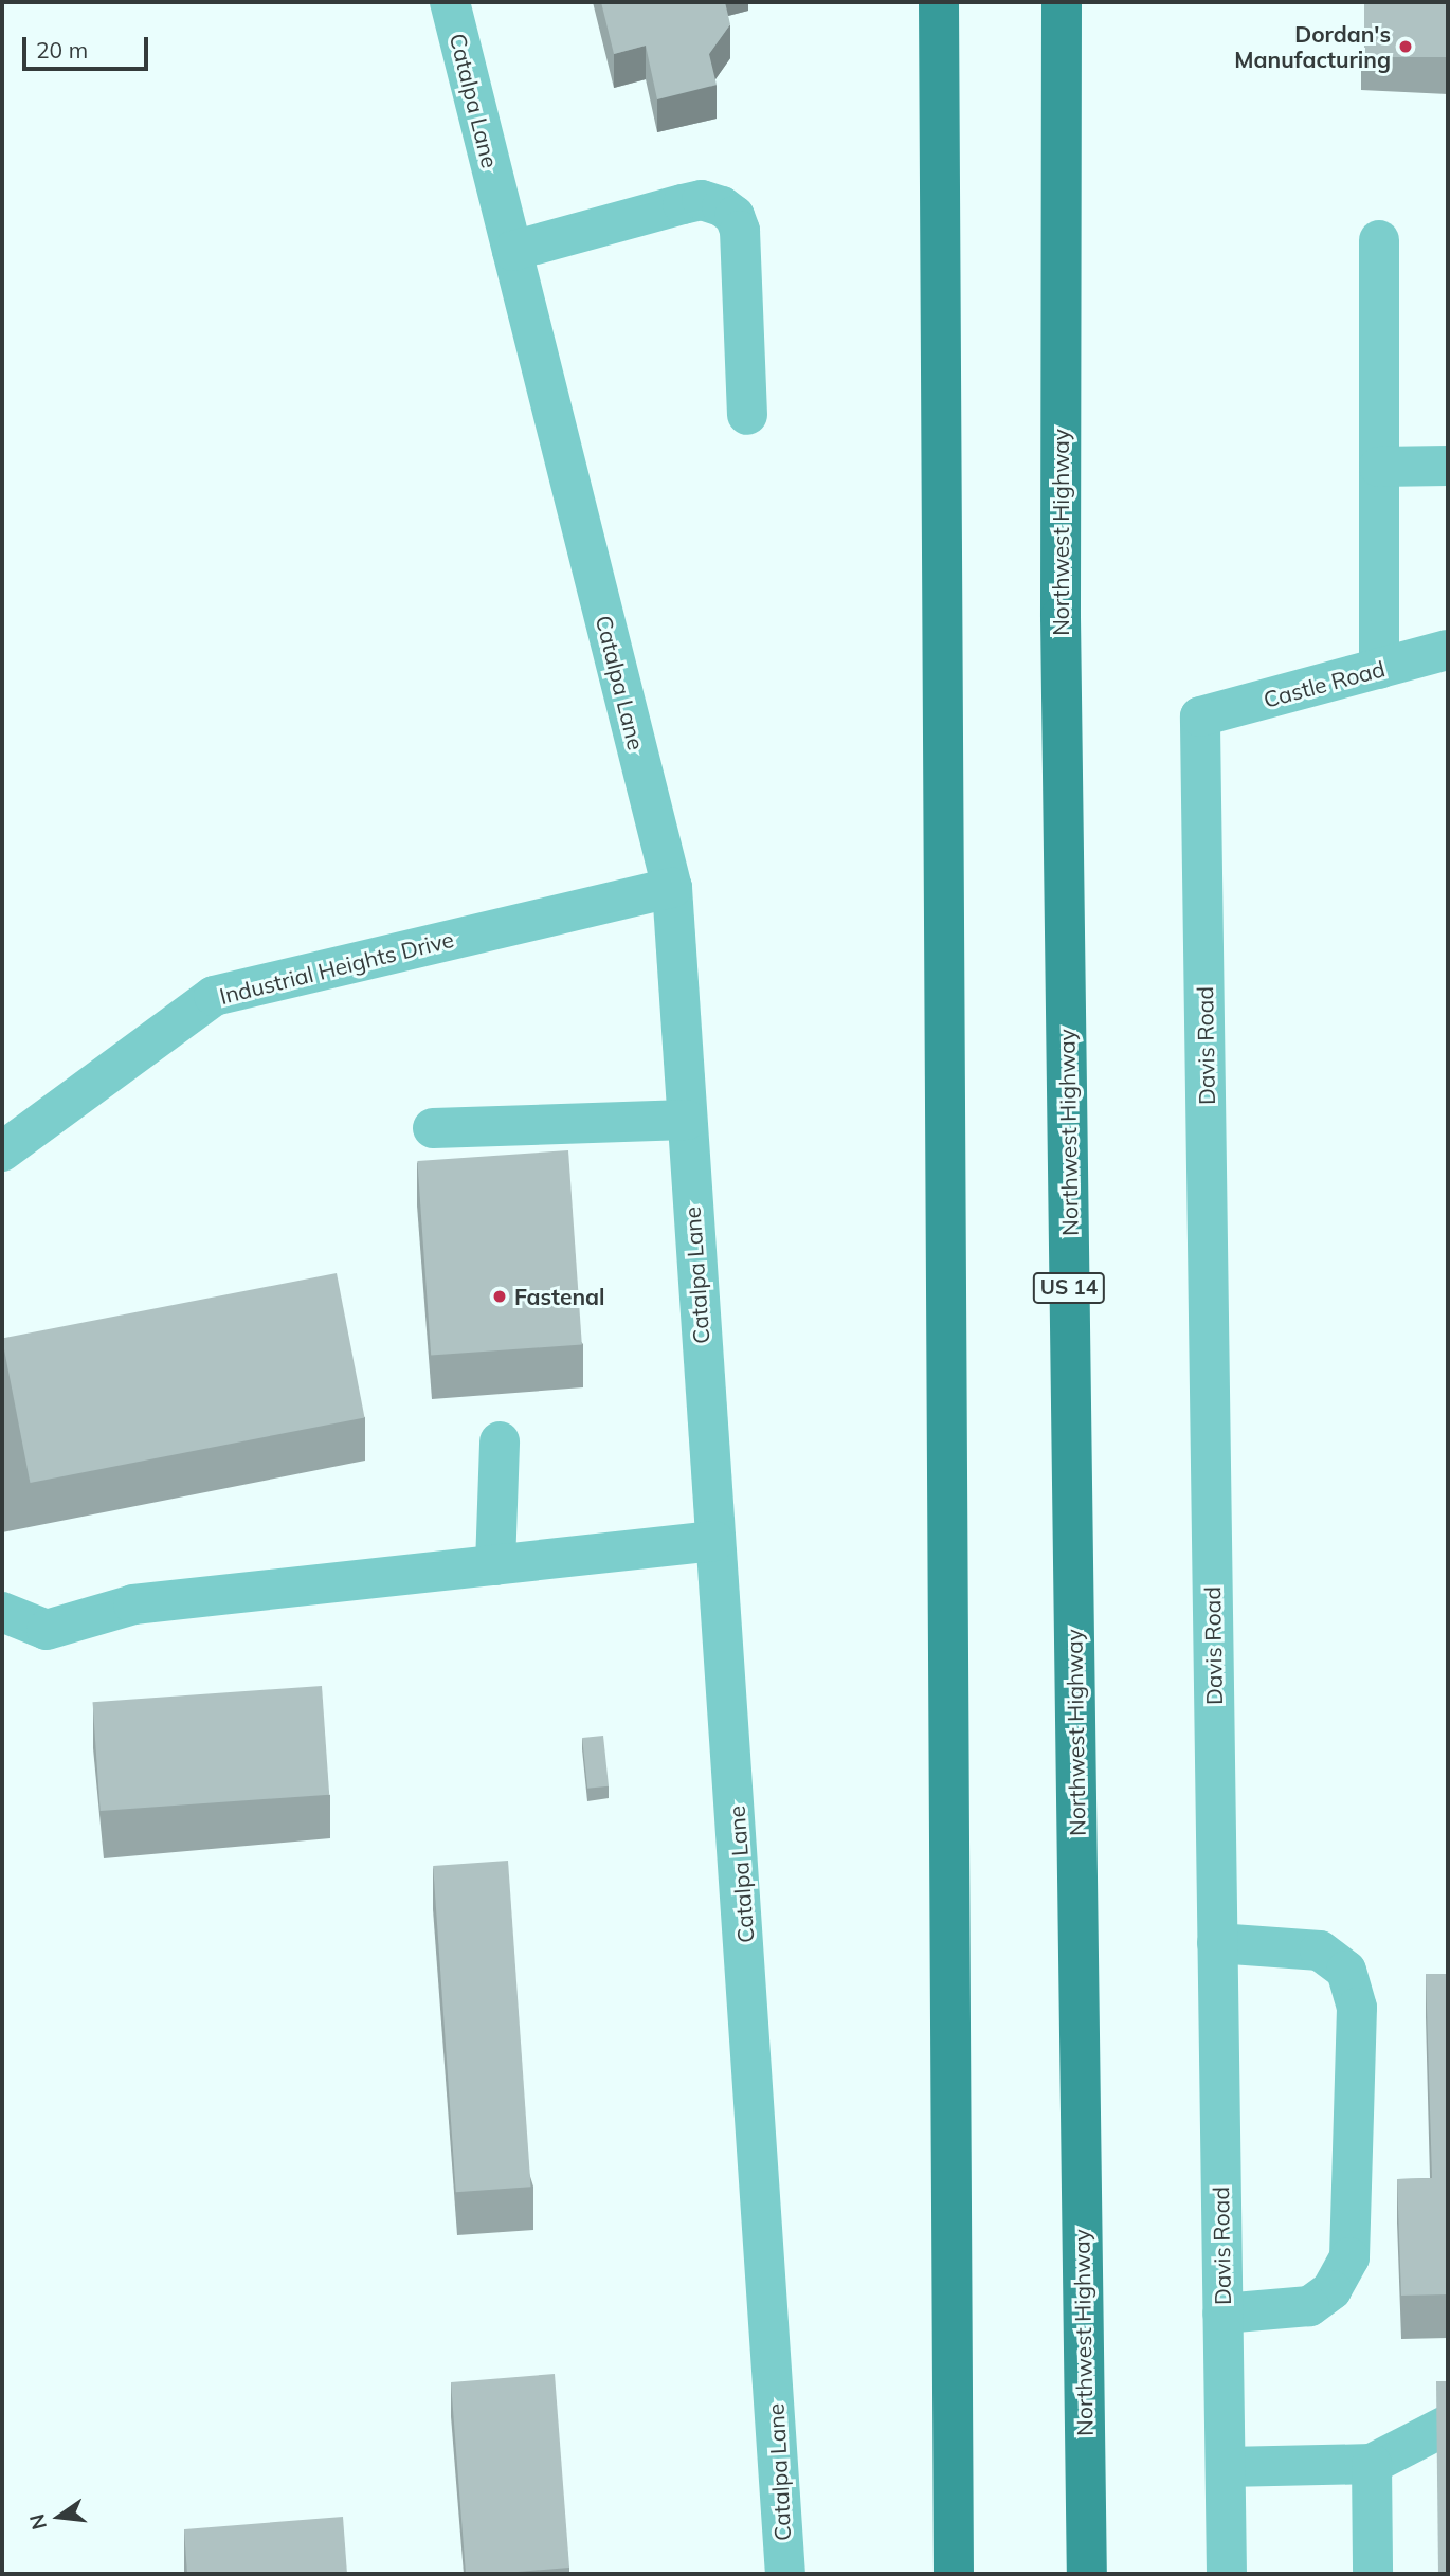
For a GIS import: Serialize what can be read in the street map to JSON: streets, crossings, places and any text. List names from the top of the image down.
{
  "streets": {
    "main road": ["Northwest Highway", "US 14"],
    "street": [
      "Catalpa Lane",
      "Castle Road",
      "Industrial Heights Drive",
      "Davis Road"
    ]
  },
  "crossings": [
    ["Catalpa Lane", "Industrial Heights Drive"],
    ["Castle Road", "Davis Road"]
  ],
  "places": ["Dordan's Manufacturing", "Fastenal"],
  "scale_bar": "20 m",
  "north": "left"
}
